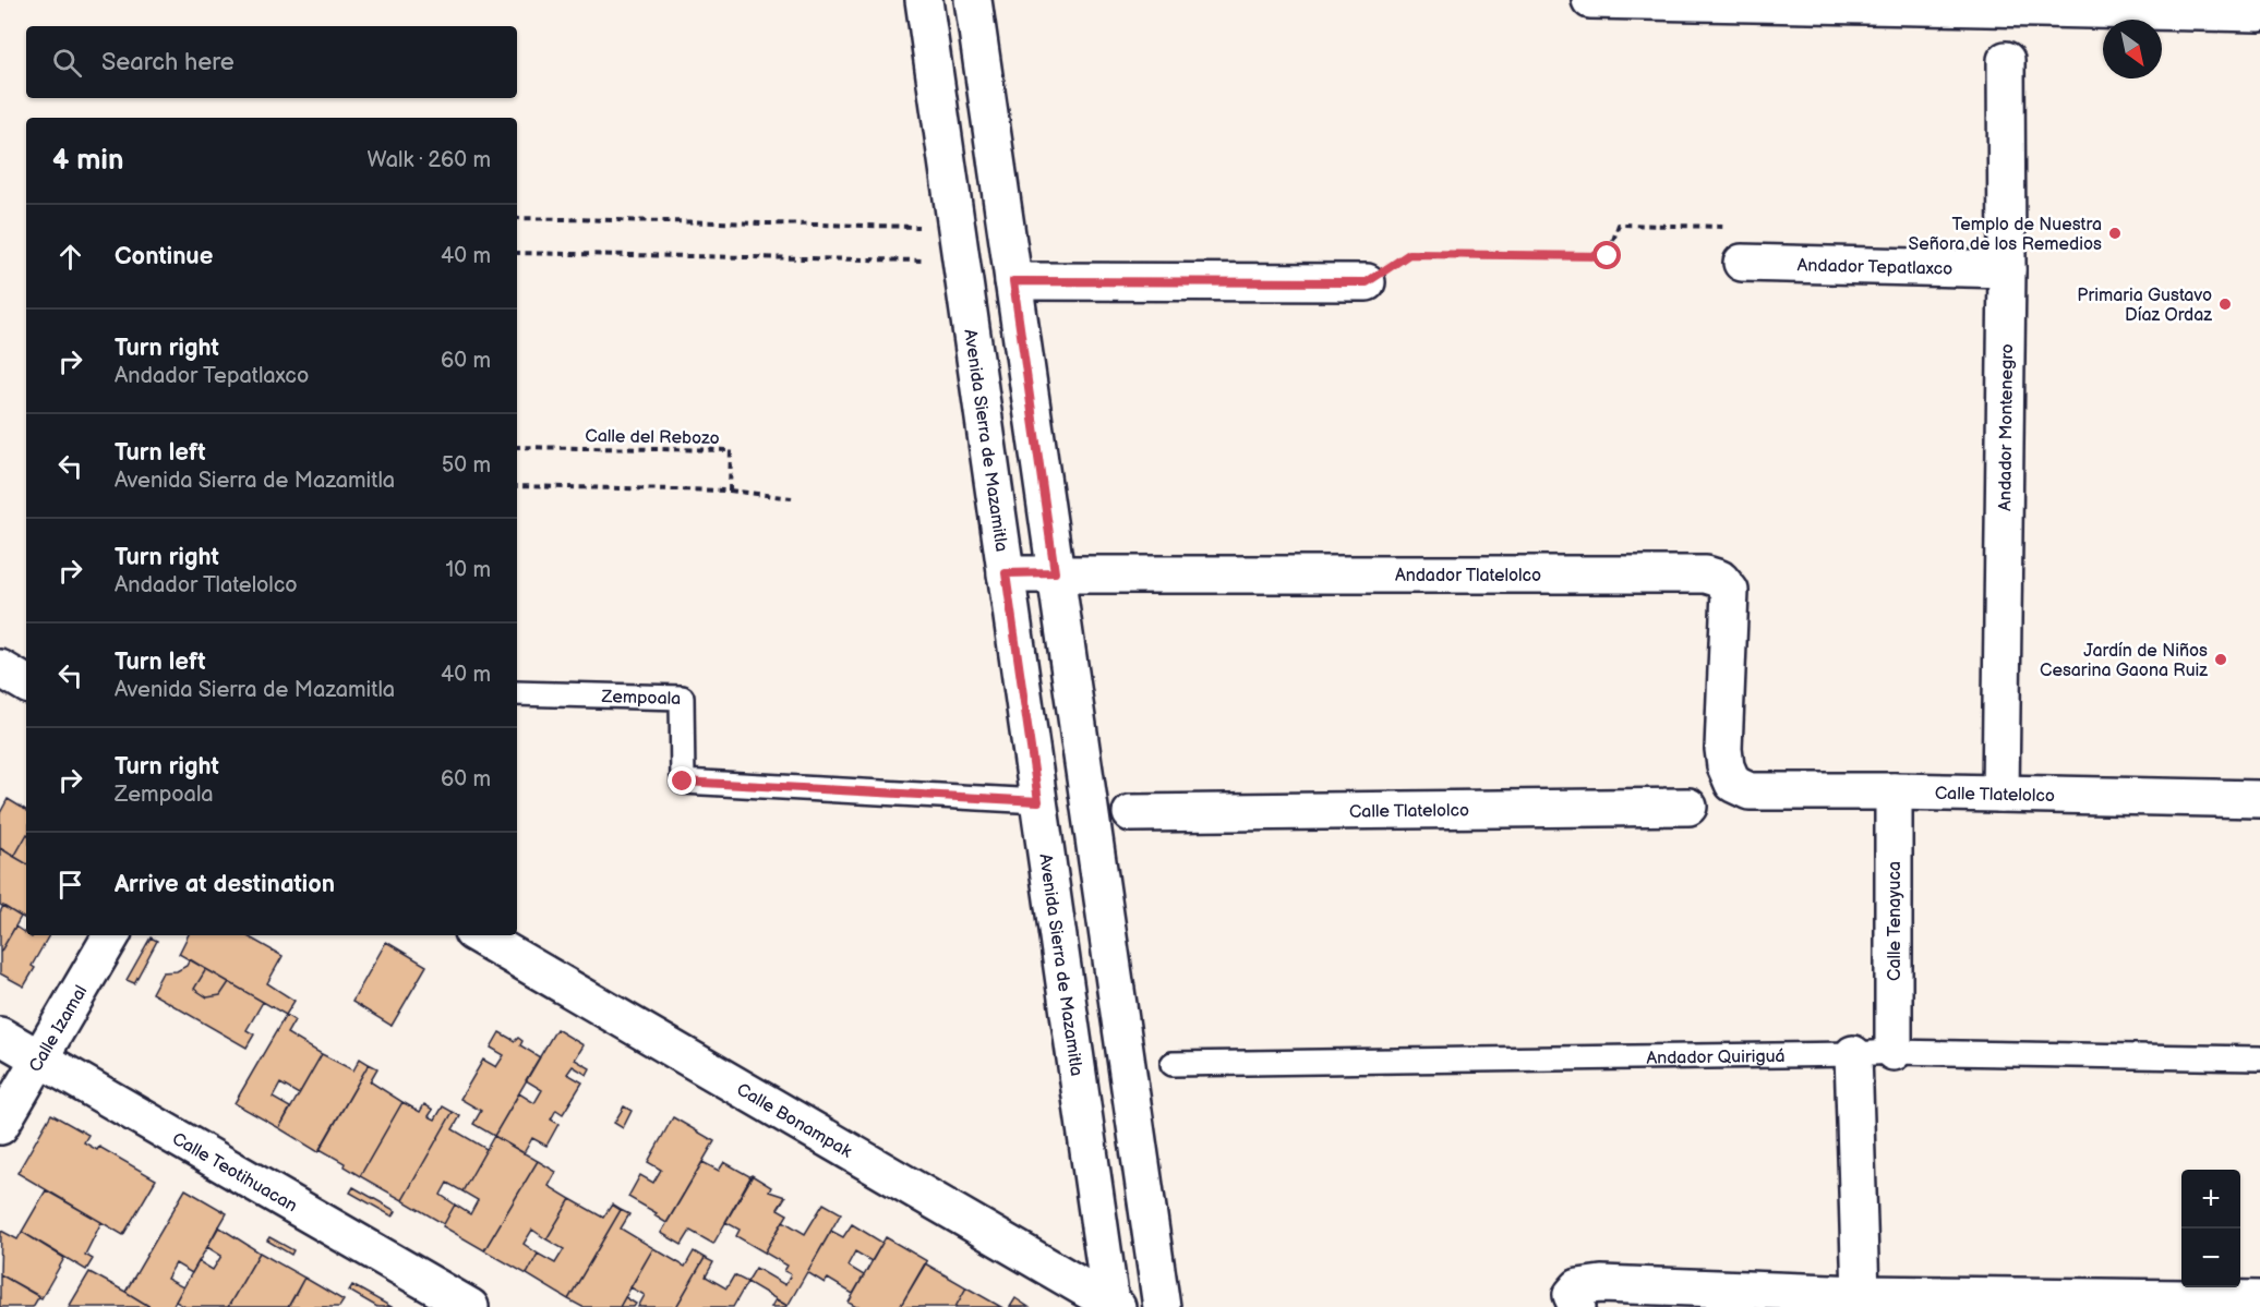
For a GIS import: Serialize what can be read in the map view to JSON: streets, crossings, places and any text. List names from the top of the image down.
{
  "streets": {
    "street": [
      "Andador Tepatlaxco",
      "Andador Montenegro",
      "Avenida Sierra de Mazamitla",
      "Andador Tlatelolco",
      "Calle Tlatelolco",
      "Calle Tenayuca",
      "Calle Izamal",
      "Calle Bonampak",
      "Calle Teotihuacan"
    ],
    "lane": ["Zempoala", "Andador Quiriguá"],
    "path": ["Calle del Rebozo"]
  },
  "crossings": [
    ["Andador Tepatlaxco", "Andador Montenegro"],
    ["Andador Montenegro", "Calle Tlatelolco"],
    ["Avenida Sierra de Mazamitla", "Andador Tlatelolco"],
    ["Avenida Sierra de Mazamitla", "Zempoala"],
    ["Avenida Sierra de Mazamitla", "Calle Bonampak"],
    ["Andador Tlatelolco", "Calle Tlatelolco"],
    ["Calle Tlatelolco", "Calle Tenayuca"],
    ["Calle Tenayuca", "Andador Quiriguá"],
    ["Calle Izamal", "Calle Teotihuacan"]
  ],
  "places": ["Templo de Nuestra Señora de los Remedios", "Primaria Gustavo Díaz Ordaz", "Jardín de Niños Cesarina Gaona Ruiz"],
  "north": "bottom right",
  "page": {
    "search": "Search here",
    "heading": ["4 min", "Walk · 260 m"],
    "list": [
      ["Continue", "40 m"],
      ["Turn right", "Andador Tepatlaxco", "60 m"],
      ["Turn left", "Avenida Sierra de Mazamitla", "50 m"],
      ["Turn right", "Andador Tlatelolco", "10 m"],
      ["Turn left", "Avenida Sierra de Mazamitla", "40 m"],
      ["Turn right", "Zempoala", "60 m"],
      "Arrive at destination"
    ],
    "map_buttons": ["+", "−"]
  }
}
